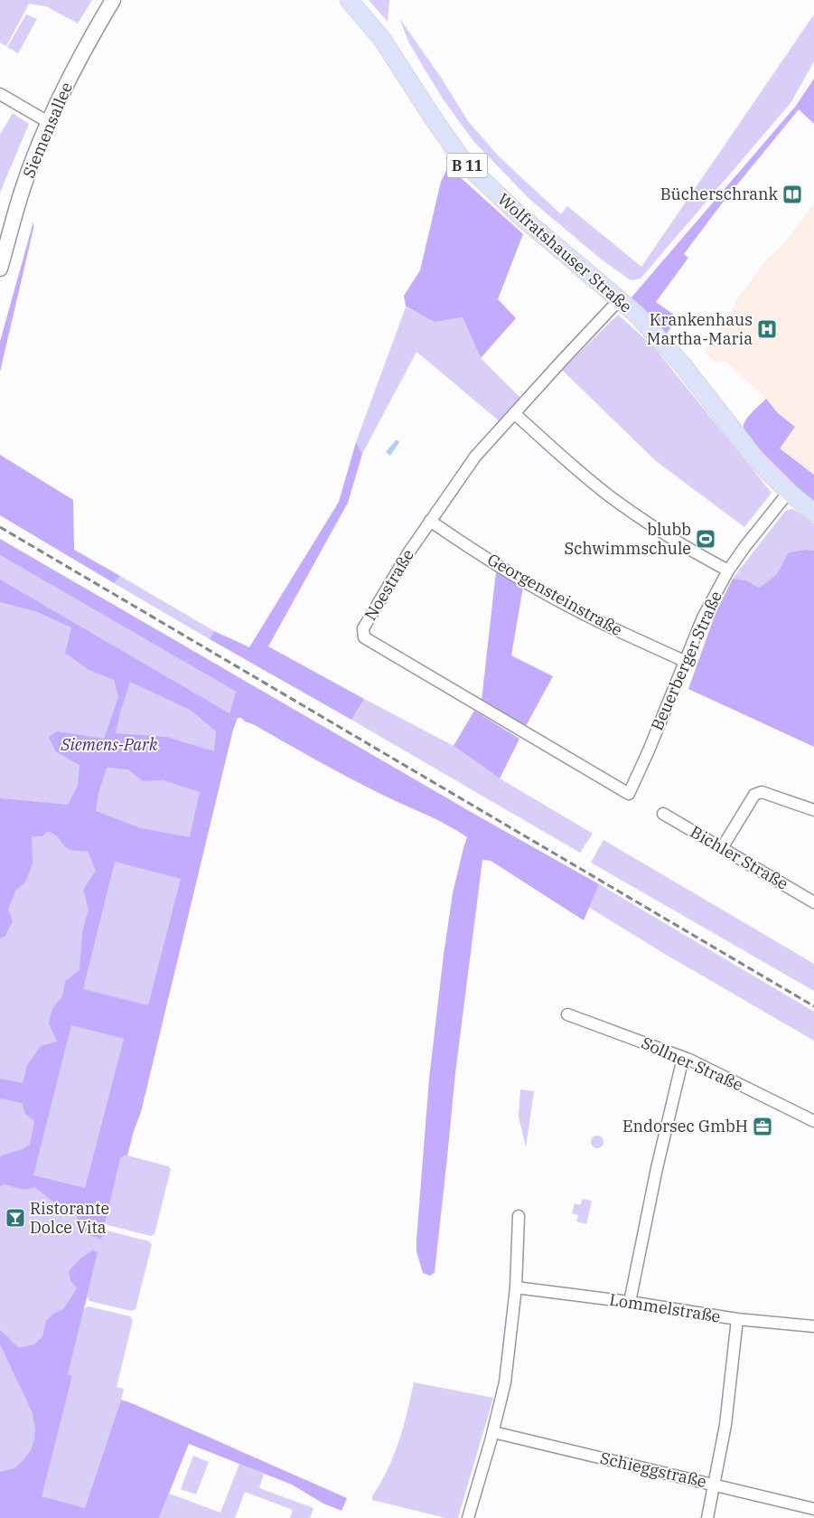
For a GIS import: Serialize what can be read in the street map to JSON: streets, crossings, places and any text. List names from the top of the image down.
{
  "streets": {
    "main road": ["Siemensallee", "B 11", "Wolfratshauser Straße"],
    "street": [
      "Noestraße",
      "Georgensteinstraße",
      "Beuerberger Straße",
      "Bichler Straße",
      "Sollner Straße",
      "Lommelstraße",
      "Schieggstraße"
    ]
  },
  "crossings": [
    ["Wolfratshauser Straße", "Noestraße"],
    ["Wolfratshauser Straße", "Beuerberger Straße"],
    ["Noestraße", "Georgensteinstraße"],
    ["Noestraße", "Beuerberger Straße"],
    ["Georgensteinstraße", "Beuerberger Straße"]
  ],
  "parks": ["Siemens-Park"],
  "places": {
    "library": ["Bücherschrank"],
    "hospital": ["Krankenhaus Martha-Maria"],
    "sports": ["blubb Schwimmschule"],
    "office": ["Endorsec GmbH"],
    "bar": ["Ristorante Dolce Vita"]
  }
}
